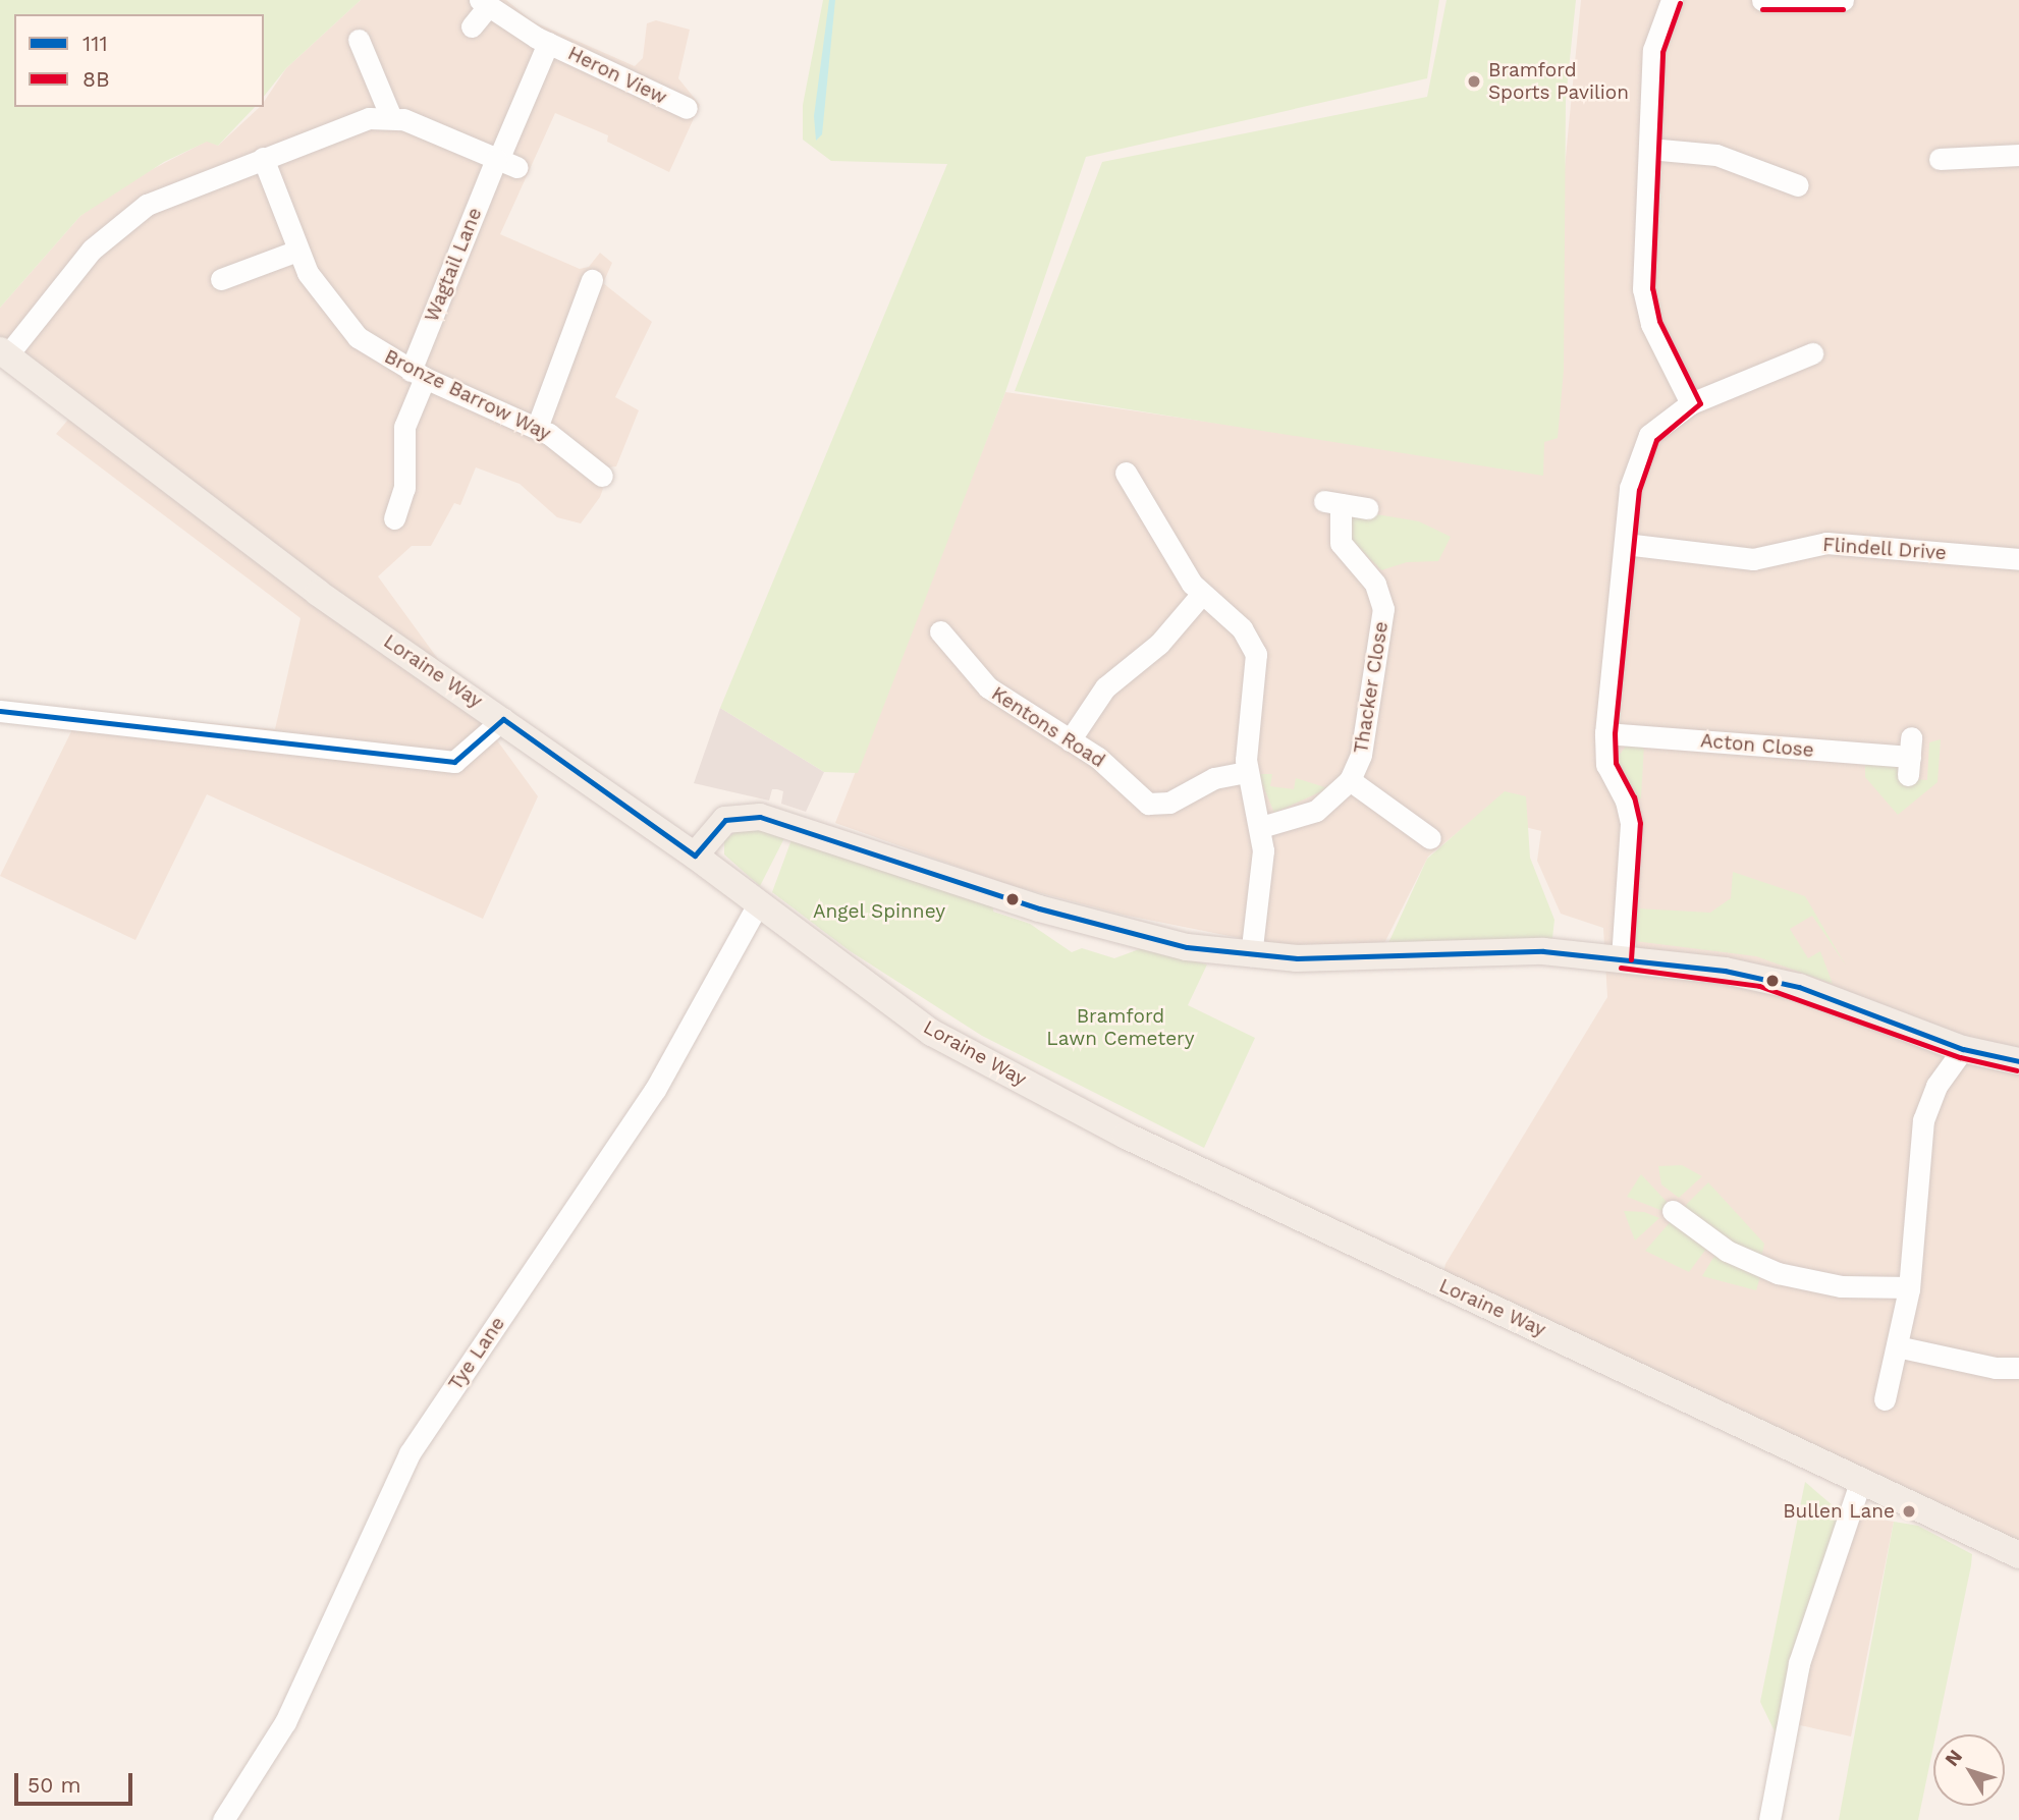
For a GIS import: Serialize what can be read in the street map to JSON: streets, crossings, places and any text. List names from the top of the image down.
{
  "streets": {
    "main road": ["Loraine Way"],
    "street": [
      "Heron View",
      "Wagtail Lane",
      "Bronze Barrow Way",
      "Flindell Drive",
      "Thacker Close",
      "Kentons Road",
      "Acton Close",
      "Tye Lane"
    ]
  },
  "crossings": [
    ["Heron View", "Wagtail Lane"],
    ["Wagtail Lane", "Bronze Barrow Way"],
    ["Loraine Way", "Tye Lane"]
  ],
  "parks": ["Angel Spinney", "Bramford Lawn Cemetery"],
  "places": ["Bramford Sports Pavilion", "Bullen Lane"],
  "lines": ["transit line 8B", "transit line 111"],
  "legend": ["111", "8B"],
  "scale_bar": "50 m",
  "north": "top left"
}
